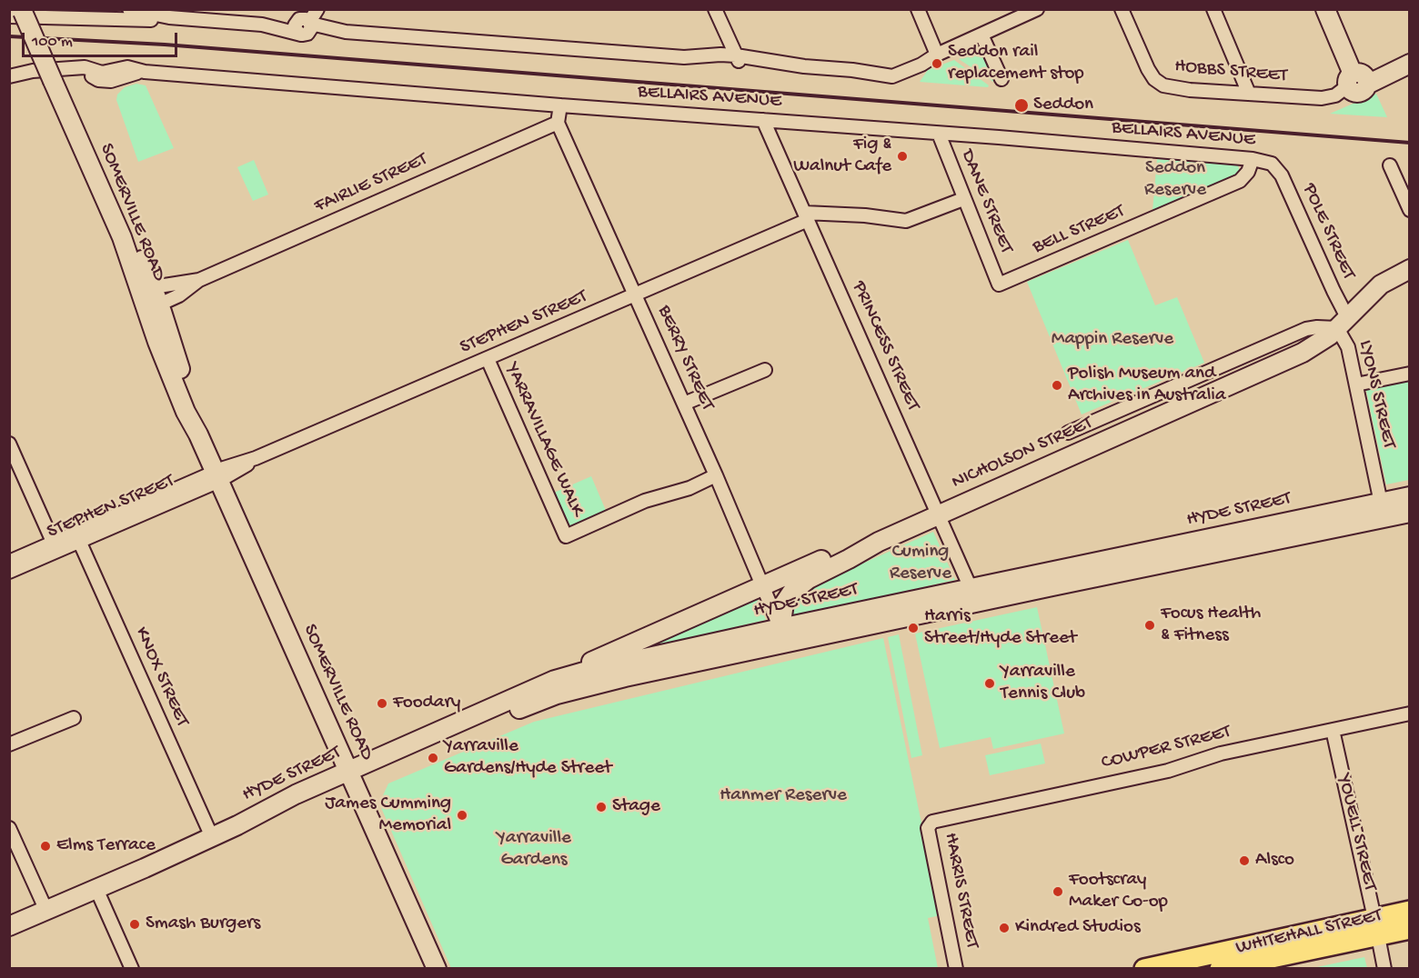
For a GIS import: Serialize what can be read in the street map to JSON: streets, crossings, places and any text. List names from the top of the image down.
{
  "streets": {
    "main road": ["WHITEHALL STREET"],
    "street": [
      "HOBBS STREET",
      "BELLAIRS AVENUE",
      "FAIRLIE STREET",
      "DANE STREET",
      "SOMERVILLE ROAD",
      "BELL STREET",
      "POLE STREET",
      "STEPHEN STREET",
      "PRINCESS STREET",
      "BERRY STREET",
      "LYONS STREET",
      "YARRAVILLAGE WALK",
      "NICHOLSON STREET",
      "HYDE STREET",
      "KNOX STREET",
      "COWPER STREET",
      "YOUELL STREET",
      "HARRIS STREET"
    ]
  },
  "crossings": [
    ["BELLAIRS AVENUE", "DANE STREET"],
    ["BELLAIRS AVENUE", "SOMERVILLE ROAD"],
    ["BELLAIRS AVENUE", "BELL STREET"],
    ["BELLAIRS AVENUE", "POLE STREET"],
    ["BELLAIRS AVENUE", "PRINCESS STREET"],
    ["FAIRLIE STREET", "SOMERVILLE ROAD"],
    ["FAIRLIE STREET", "BERRY STREET"],
    ["DANE STREET", "BELL STREET"],
    ["DANE STREET", "STEPHEN STREET"],
    ["SOMERVILLE ROAD", "STEPHEN STREET"],
    ["SOMERVILLE ROAD", "HYDE STREET"],
    ["POLE STREET", "LYONS STREET"],
    ["POLE STREET", "NICHOLSON STREET"],
    ["STEPHEN STREET", "PRINCESS STREET"],
    ["STEPHEN STREET", "BERRY STREET"],
    ["STEPHEN STREET", "YARRAVILLAGE WALK"],
    ["STEPHEN STREET", "KNOX STREET"],
    ["PRINCESS STREET", "NICHOLSON STREET"],
    ["PRINCESS STREET", "HYDE STREET"],
    ["BERRY STREET", "YARRAVILLAGE WALK"],
    ["BERRY STREET", "NICHOLSON STREET"],
    ["BERRY STREET", "HYDE STREET"],
    ["LYONS STREET", "NICHOLSON STREET"],
    ["LYONS STREET", "HYDE STREET"],
    ["NICHOLSON STREET", "HYDE STREET"],
    ["HYDE STREET", "KNOX STREET"],
    ["COWPER STREET", "YOUELL STREET"],
    ["COWPER STREET", "HARRIS STREET"],
    ["YOUELL STREET", "WHITEHALL STREET"]
  ],
  "parks": [
    "Seddon Reserve",
    "Mappin Reserve",
    "Cuming Reserve",
    "Hanmer Reserve",
    "Yarraville Gardens"
  ],
  "places": [
    "Seddon rail replacement stop",
    "Seddon",
    "Fig & Walnut Cafe",
    "Polish Museum and Archives in Australia",
    "Focus Health & Fitness",
    "Harris Street/Hyde Street",
    "Yarraville Tennis Club",
    "Foodary",
    "Yarraville Gardens/Hyde Street",
    "Stage",
    "James Cumming Memorial",
    "Elms Terrace",
    "Alsco",
    "Footscray Maker Co-op",
    "Smash Burgers",
    "Kindred Studios"
  ],
  "scale_bar": "100 m"
}
